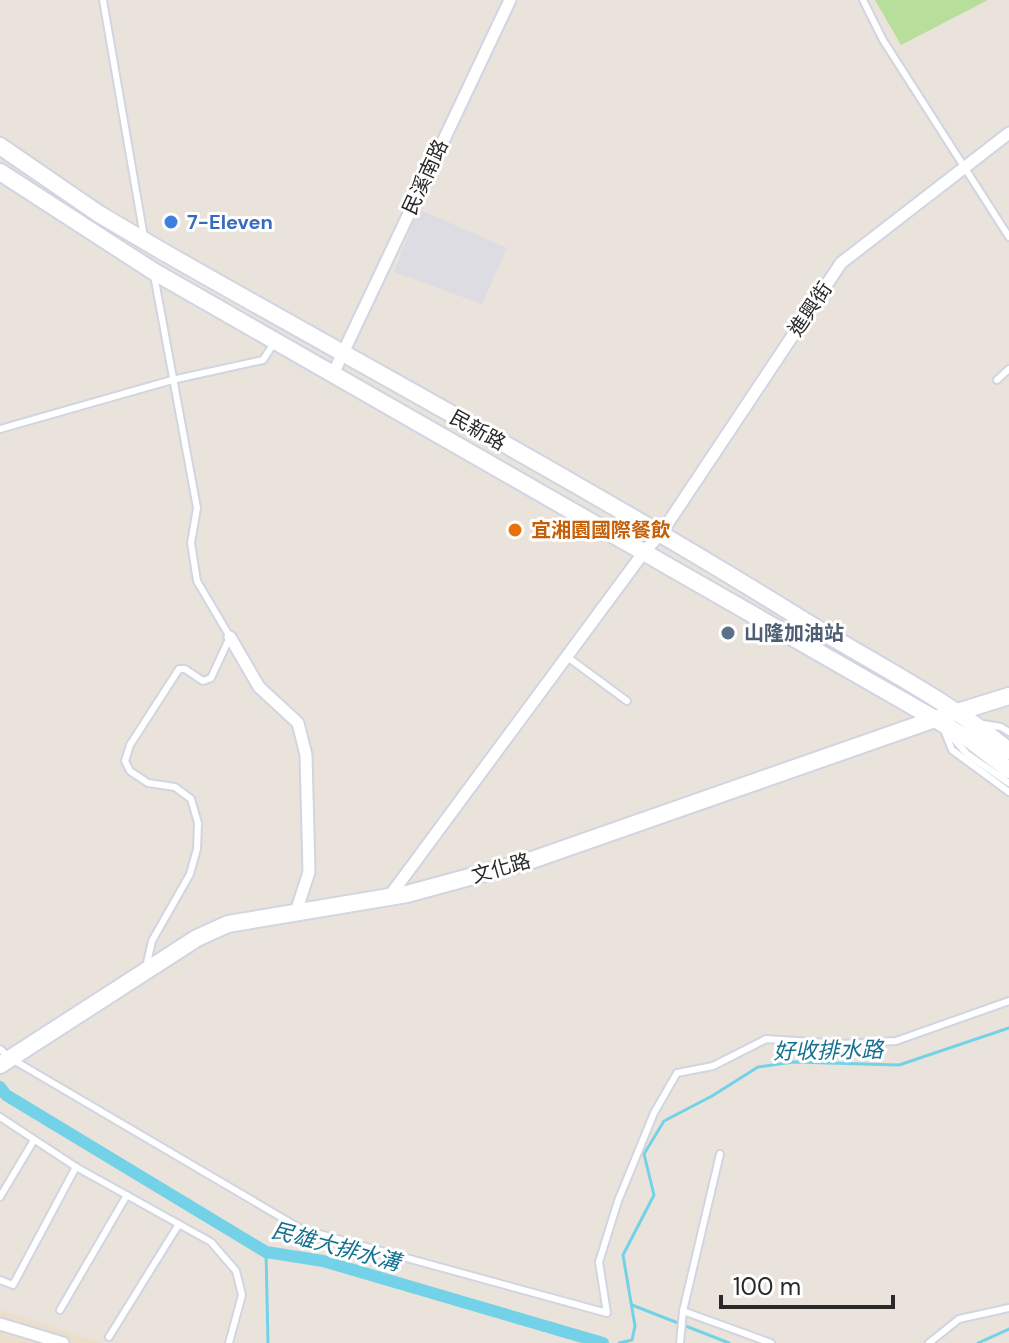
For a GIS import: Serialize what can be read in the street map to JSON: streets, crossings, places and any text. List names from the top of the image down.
{
  "streets": {
    "main road": ["民新路", "文化路"],
    "street": ["民溪南路", "進興街"]
  },
  "crossings": [
    ["民溪南路", "民新路"],
    ["進興街", "民新路"],
    ["進興街", "文化路"],
    ["民新路", "文化路"]
  ],
  "water": ["好收排水路", "民雄大排水溝"],
  "places": ["7-Eleven", "宜湘園國際餐飲", "山隆加油站"],
  "scale_bar": "100 m"
}
